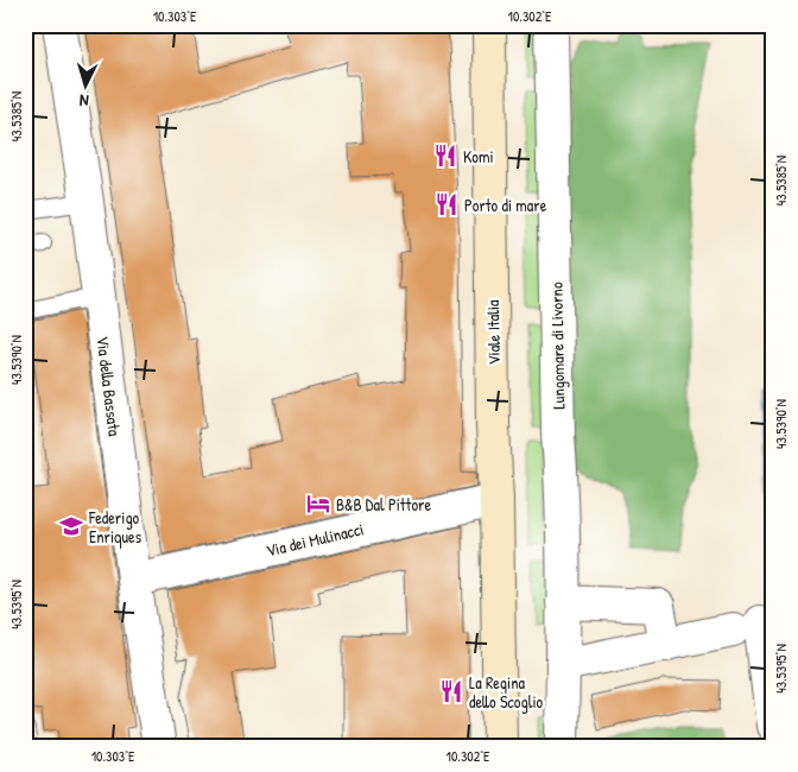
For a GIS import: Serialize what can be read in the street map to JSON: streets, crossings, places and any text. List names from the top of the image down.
{
  "streets": {
    "main road": ["Viale Italia"],
    "street": ["Lungomare di Livorno", "Via della Bassata", "Via dei Mulinacci"]
  },
  "crossings": [
    ["Viale Italia", "Via dei Mulinacci"],
    ["Via della Bassata", "Via dei Mulinacci"]
  ],
  "places": {
    "restaurant": ["Komi", "Porto di mare", "La Regina dello Scoglio"],
    "hotel": ["B&B Dal Pittore"],
    "school or university": ["Federigo Enriques"]
  },
  "north": "bottom",
  "coordinates": [
    "10.303°E",
    "10.302°E",
    "43.5385°N",
    "43.5390°N",
    "43.5395°N"
  ]
}
